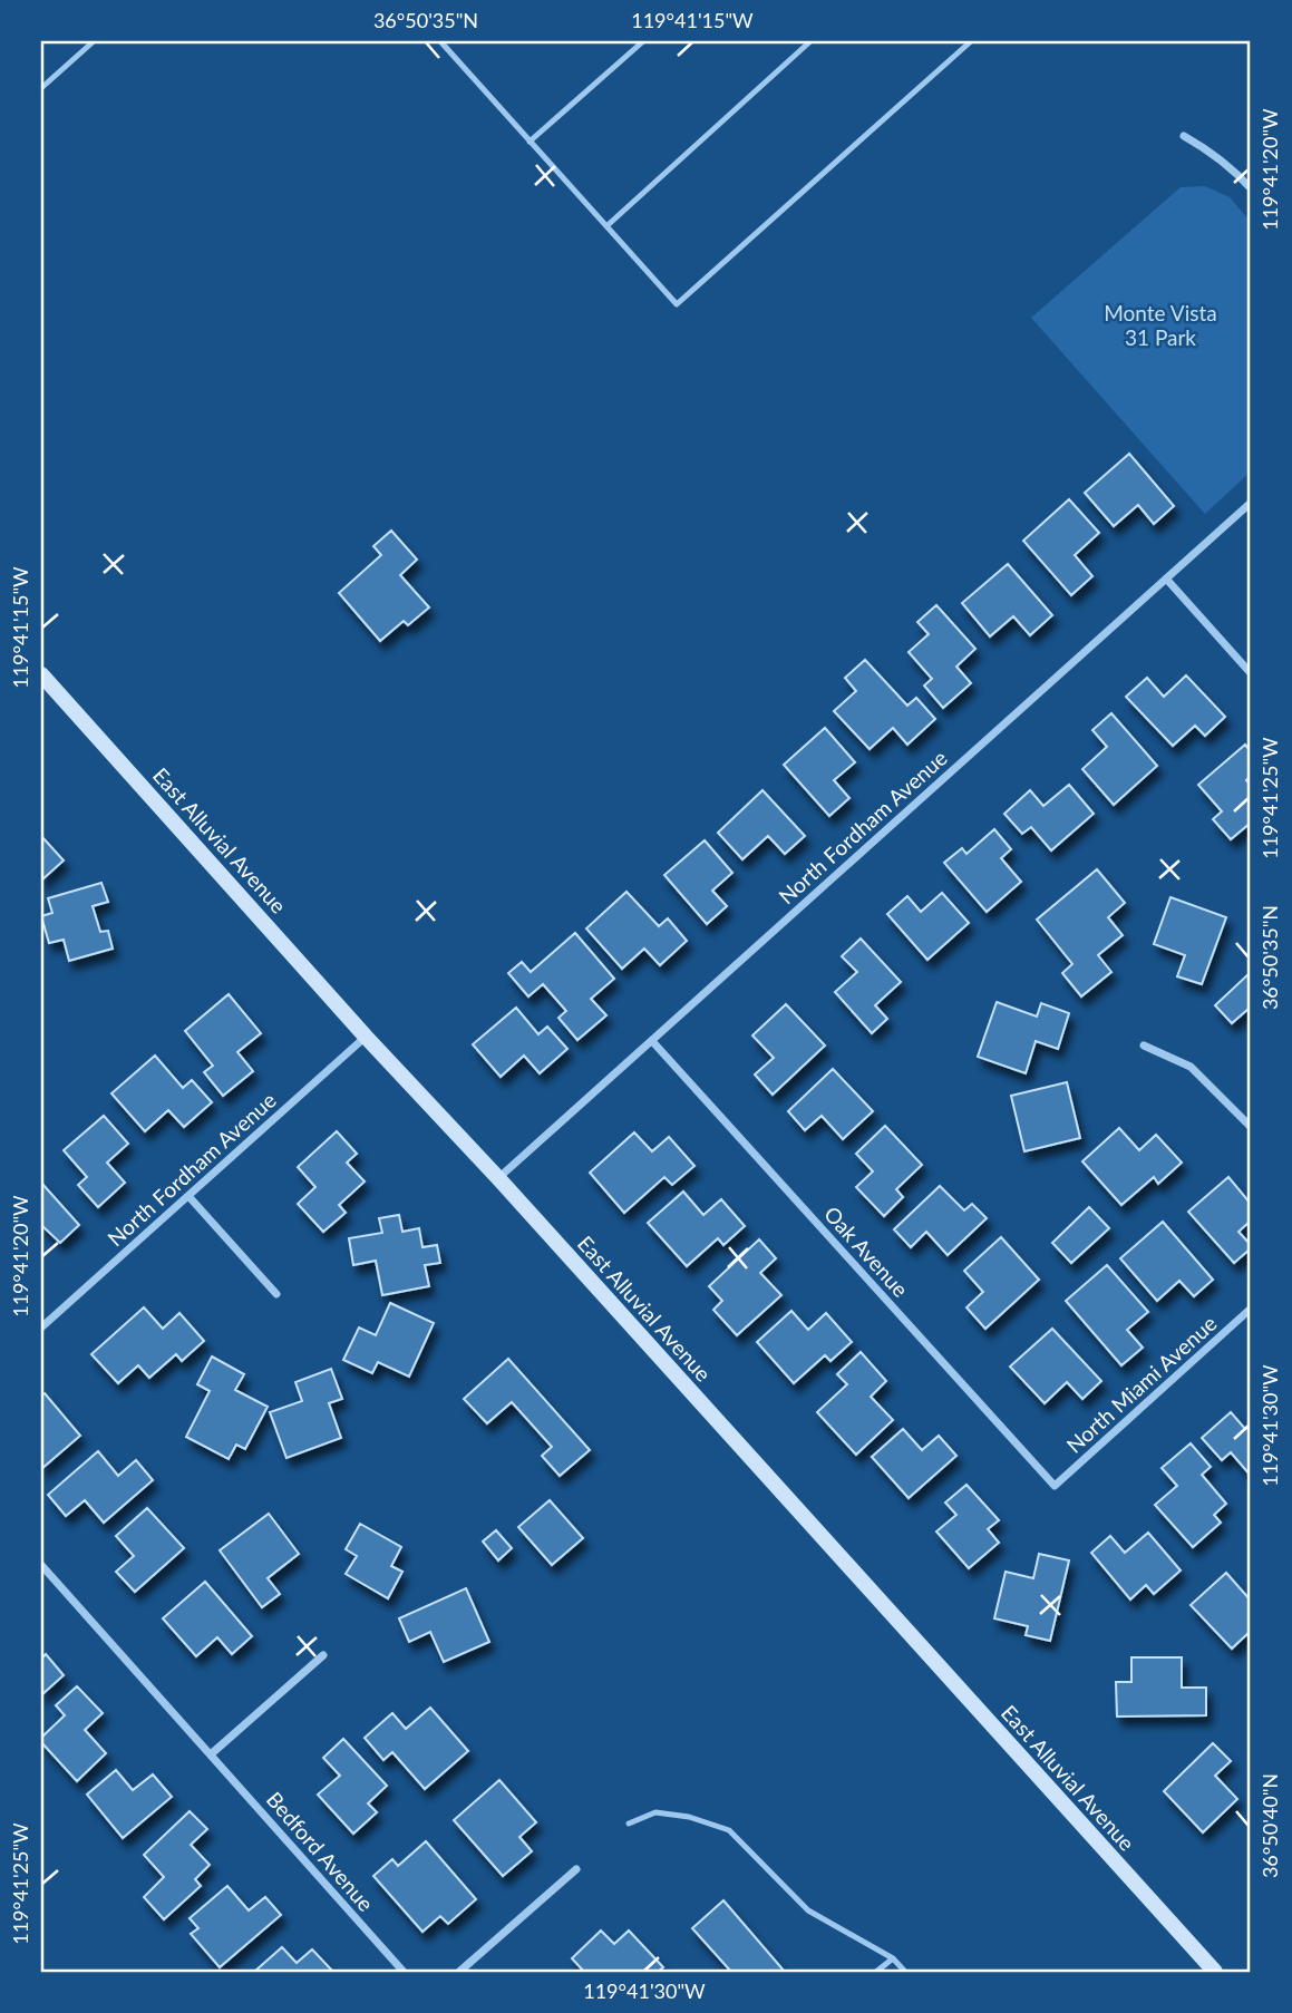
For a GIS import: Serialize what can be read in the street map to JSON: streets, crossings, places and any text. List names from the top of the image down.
{
  "streets": {
    "street": [
      "North Fordham Avenue",
      "East Alluvial Avenue",
      "Oak Avenue",
      "North Miami Avenue",
      "Bedford Avenue"
    ]
  },
  "crossings": [
    ["North Fordham Avenue", "East Alluvial Avenue"],
    ["North Fordham Avenue", "Oak Avenue"],
    ["Oak Avenue", "North Miami Avenue"]
  ],
  "parks": ["Monte Vista 31 Park"],
  "coordinates": [
    "36°50'35\"N",
    "119°41'15\"W",
    "119°41'20\"W",
    "119°41'25\"W",
    "119°41'30\"W",
    "36°50'40\"N"
  ]
}
